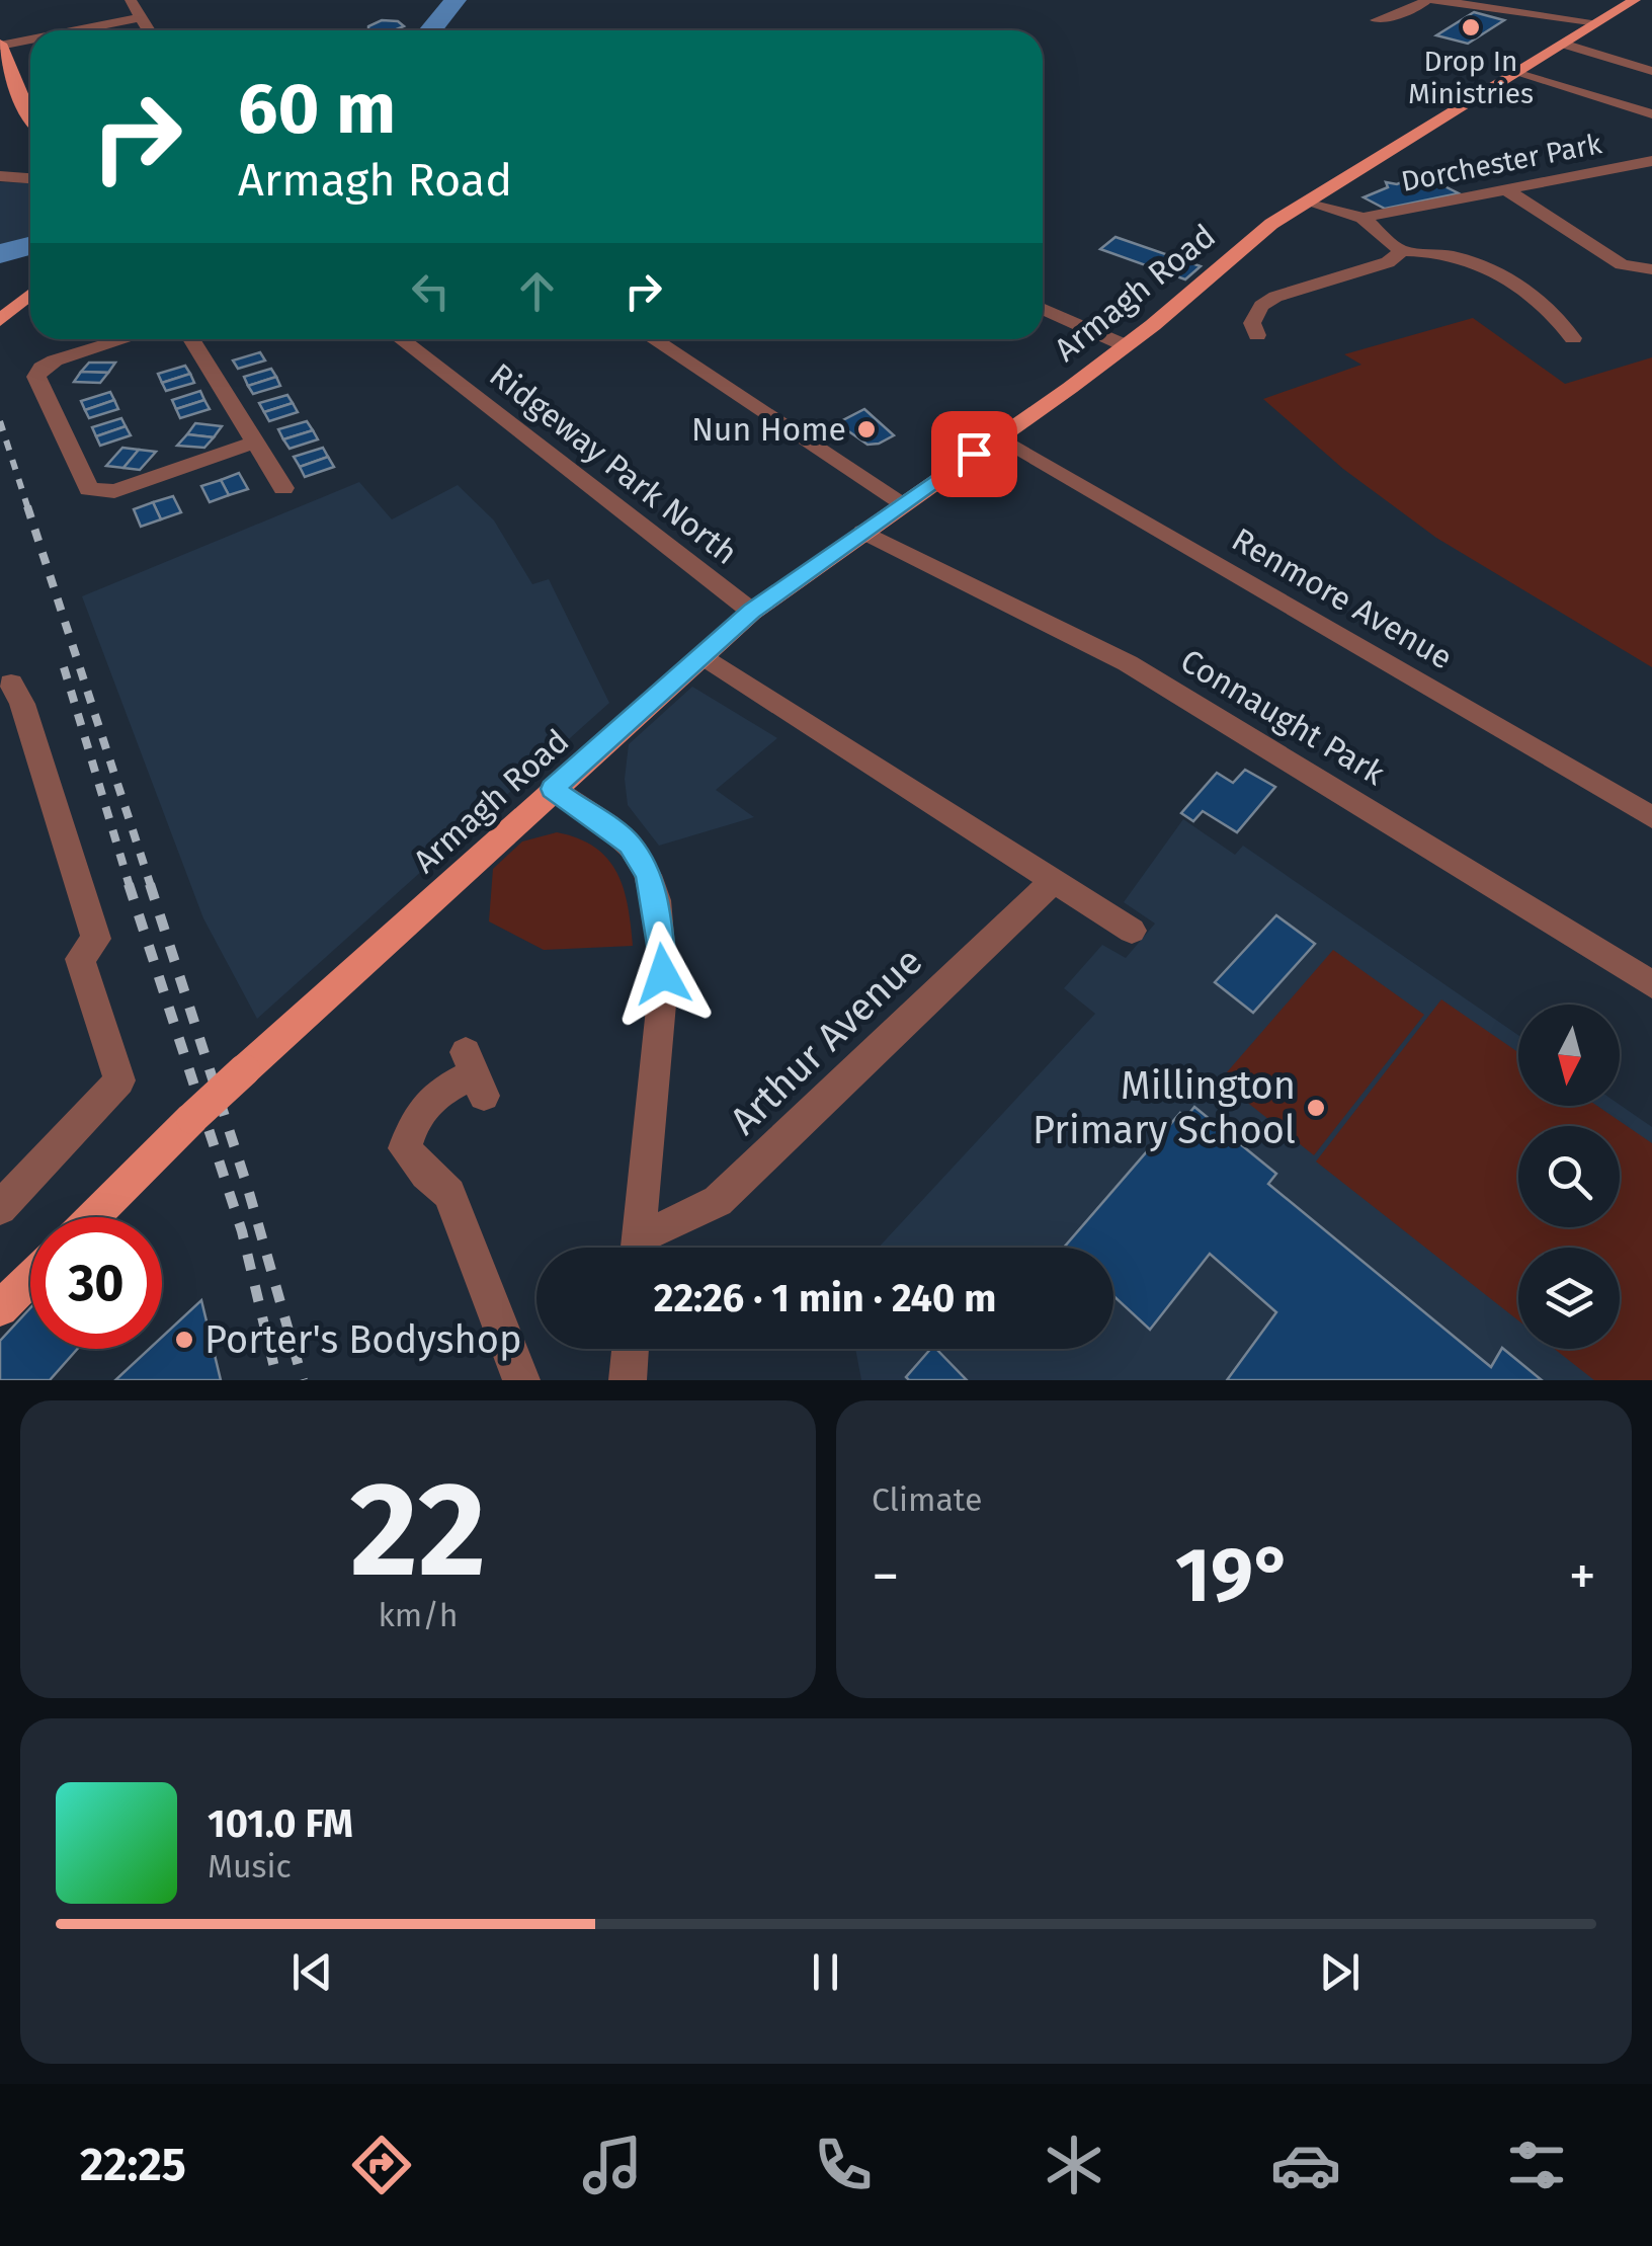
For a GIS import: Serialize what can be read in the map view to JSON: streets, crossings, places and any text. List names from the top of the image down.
{
  "streets": {
    "main road": ["Armagh Road"],
    "street": [
      "Dorchester Park",
      "Ridgeway Park North",
      "Renmore Avenue",
      "Connaught Park",
      "Arthur Avenue"
    ]
  },
  "crossings": [
    ["Dorchester Park", "Armagh Road"],
    ["Armagh Road", "Ridgeway Park North"],
    ["Armagh Road", "Renmore Avenue"],
    ["Armagh Road", "Connaught Park"]
  ],
  "places": [
    "Drop In Ministries",
    "Nun Home",
    "Millington Primary School",
    "Porter's Bodyshop"
  ],
  "north": "bottom",
  "page": {
    "turn": ["60 m", "Armagh Road"],
    "limit": "30",
    "trip": "22:26 · 1 min · 240 m",
    "tile": [
      ["22", "km/h"],
      "Climate"
    ],
    "heat": ["−", "19°", "+"],
    "song": ["101.0 FM", "Music"],
    "tabs": "22:25"
  }
}
